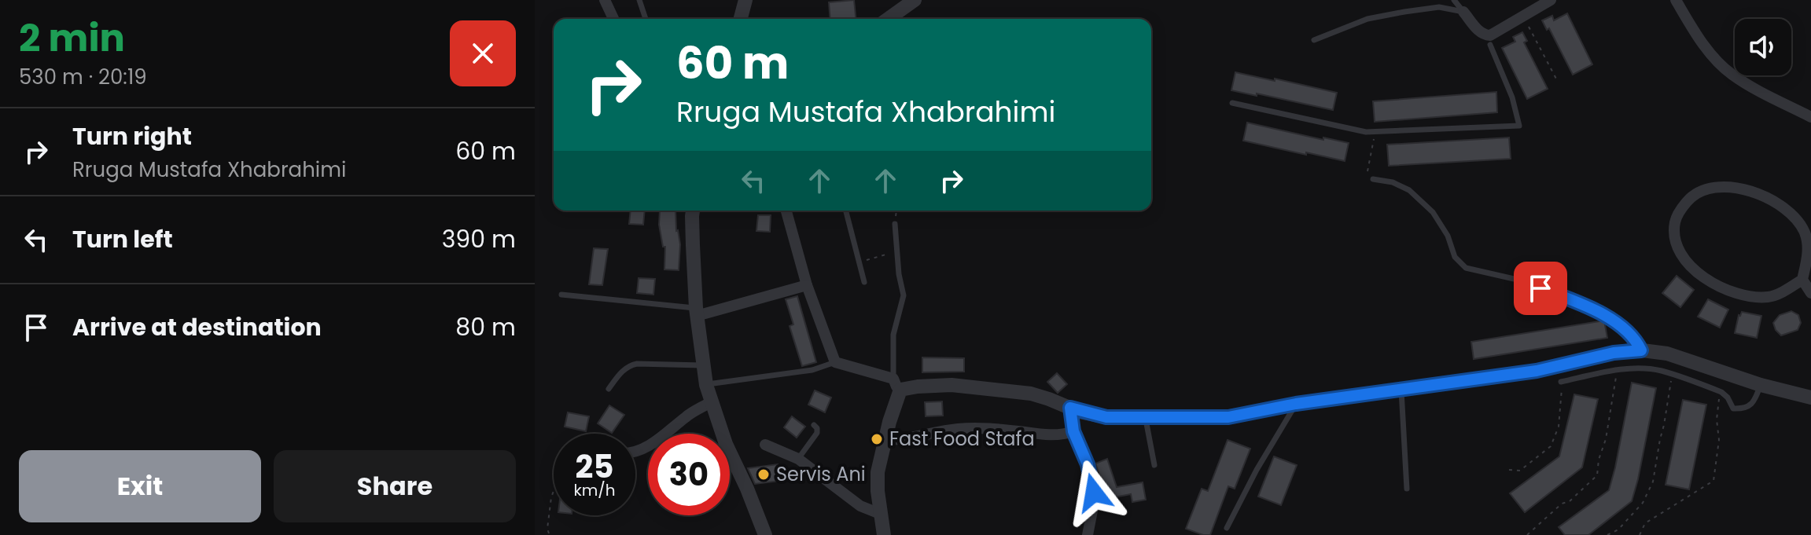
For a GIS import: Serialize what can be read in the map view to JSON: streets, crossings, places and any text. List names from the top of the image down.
{
  "places": ["Fast Food Stafa", "Servis Ani"],
  "page": {
    "heading": ["2 min", "530 m · 20:19"],
    "turn": ["60 m", "Rruga Mustafa Xhabrahimi"],
    "list": [
      {
        "name": "Turn right",
        "note": "Rruga Mustafa Xhabrahimi",
        "value": "60 m"
      },
      {
        "name": "Turn left",
        "value": "390 m"
      },
      {
        "name": "Arrive at destination",
        "value": "80 m"
      }
    ],
    "speed": "25 km/h",
    "limit": "30",
    "buttons": ["Exit", "Share"]
  }
}
